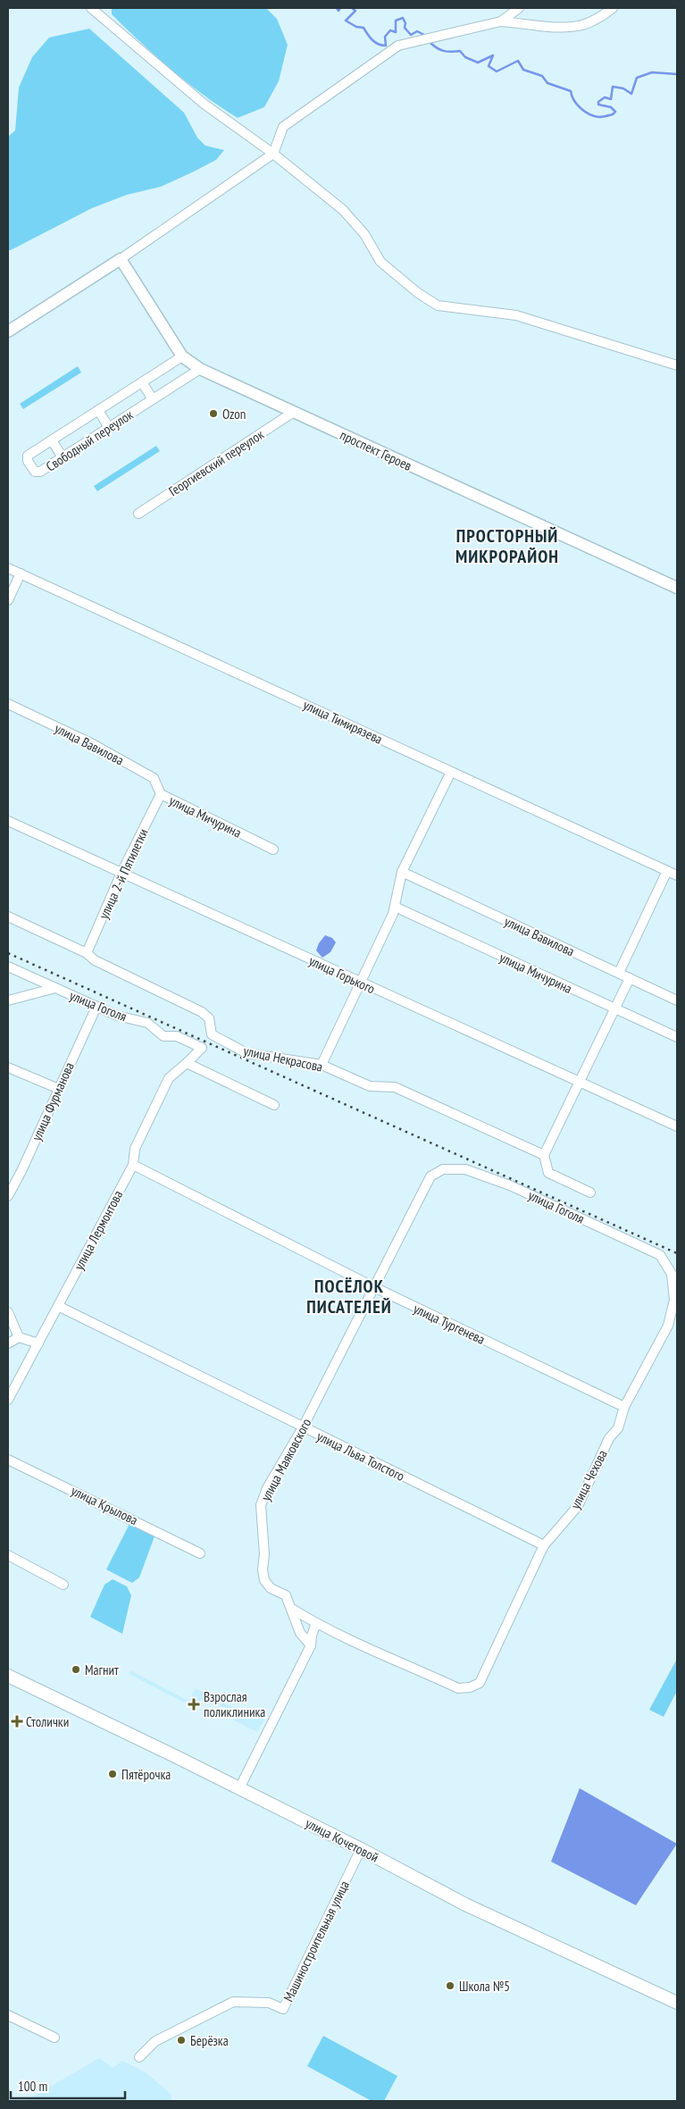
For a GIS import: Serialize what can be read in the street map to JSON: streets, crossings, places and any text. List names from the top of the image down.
{
  "streets": {
    "main road": ["улица Кочетовой"],
    "street": [
      "Свободный переулок",
      "проспект Героев",
      "Георгиевский переулок",
      "улица Тимирязева",
      "улица Вавилова",
      "улица Мичурина",
      "улица 2-й Пятилетки",
      "улица Горького",
      "улица Гоголя",
      "улица Некрасова",
      "улица Фурманова",
      "улица Лермонтова",
      "улица Тургенева",
      "улица Льва Толстого",
      "улица Маяковского",
      "улица Чехова",
      "улица Крылова",
      "Машиностроительная улица"
    ]
  },
  "crossings": [
    ["Свободный переулок", "проспект Героев"],
    ["проспект Героев", "Георгиевский переулок"],
    ["улица Вавилова", "улица Мичурина"],
    ["улица Вавилова", "улица 2-й Пятилетки"],
    ["улица Мичурина", "улица 2-й Пятилетки"],
    ["улица 2-й Пятилетки", "улица Горького"],
    ["улица 2-й Пятилетки", "улица Некрасова"],
    ["улица Гоголя", "улица Фурманова"],
    ["улица Гоголя", "улица Лермонтова"],
    ["улица Гоголя", "улица Маяковского"],
    ["улица Гоголя", "улица Чехова"],
    ["улица Лермонтова", "улица Тургенева"],
    ["улица Лермонтова", "улица Льва Толстого"],
    ["улица Тургенева", "улица Маяковского"],
    ["улица Тургенева", "улица Чехова"],
    ["улица Льва Толстого", "улица Маяковского"],
    ["улица Льва Толстого", "улица Чехова"],
    ["улица Кочетовой", "Машиностроительная улица"]
  ],
  "districts": ["ПРОСТОРНЫЙ МИКРОРАЙОН", "ПОСЁЛОК ПИСАТЕЛЕЙ"],
  "places": {
    "other": [
      "Ozon",
      "Магнит",
      "Пятёрочка",
      "Школа №5",
      "Берёзка"
    ],
    "health": ["Взрослая поликлиника", "Столички"]
  },
  "scale_bar": "100 m"
}
